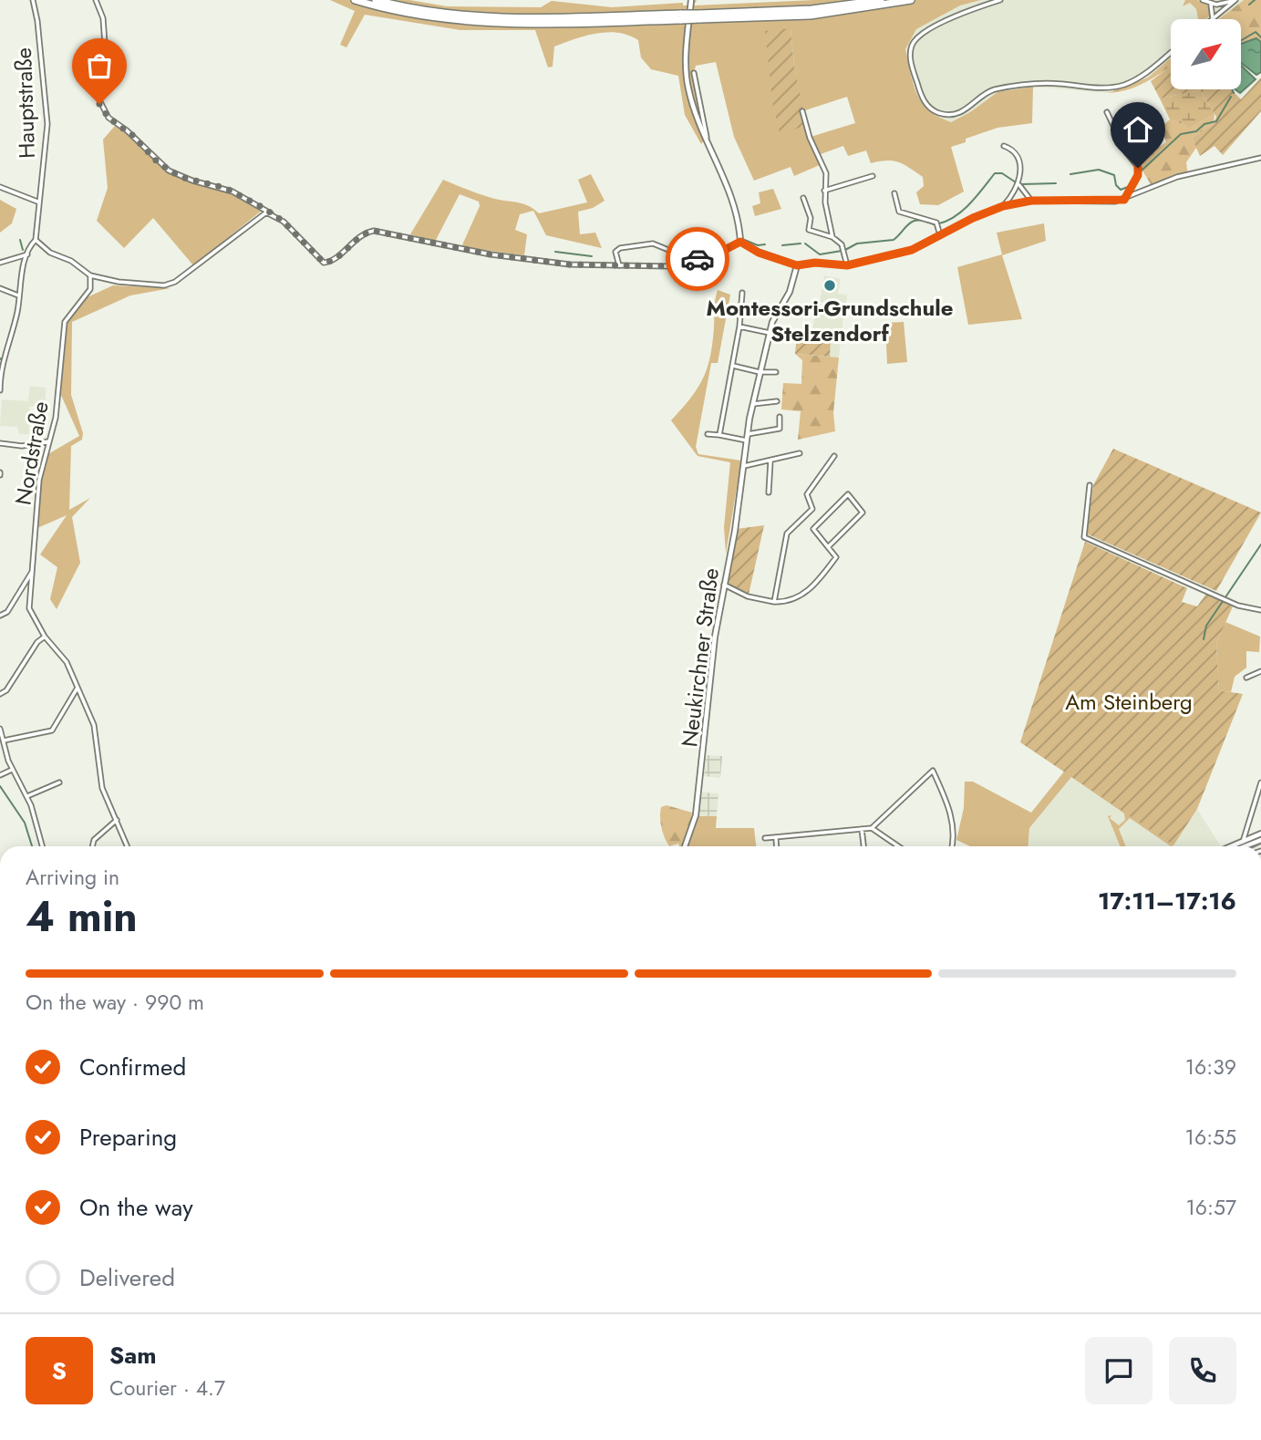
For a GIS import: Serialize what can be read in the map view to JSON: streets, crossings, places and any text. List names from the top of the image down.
{
  "streets": {
    "main road": ["Neukirchner Straße"],
    "street": ["Hauptstraße", "Nordstraße"]
  },
  "parks": ["Am Steinberg"],
  "places": ["Montessori-Grundschule Stelzendorf"],
  "north": "top right",
  "page": {
    "heading": ["4 min", "Arriving in", "17:11–17:16"],
    "panel": ["Sam", "Courier · 4.7"],
    "bar": "On the way · 990 m",
    "list": [
      ["Confirmed", "16:39"],
      ["Preparing", "16:55"],
      ["On the way", "16:57"],
      "Delivered"
    ],
    "round": "S"
  }
}
